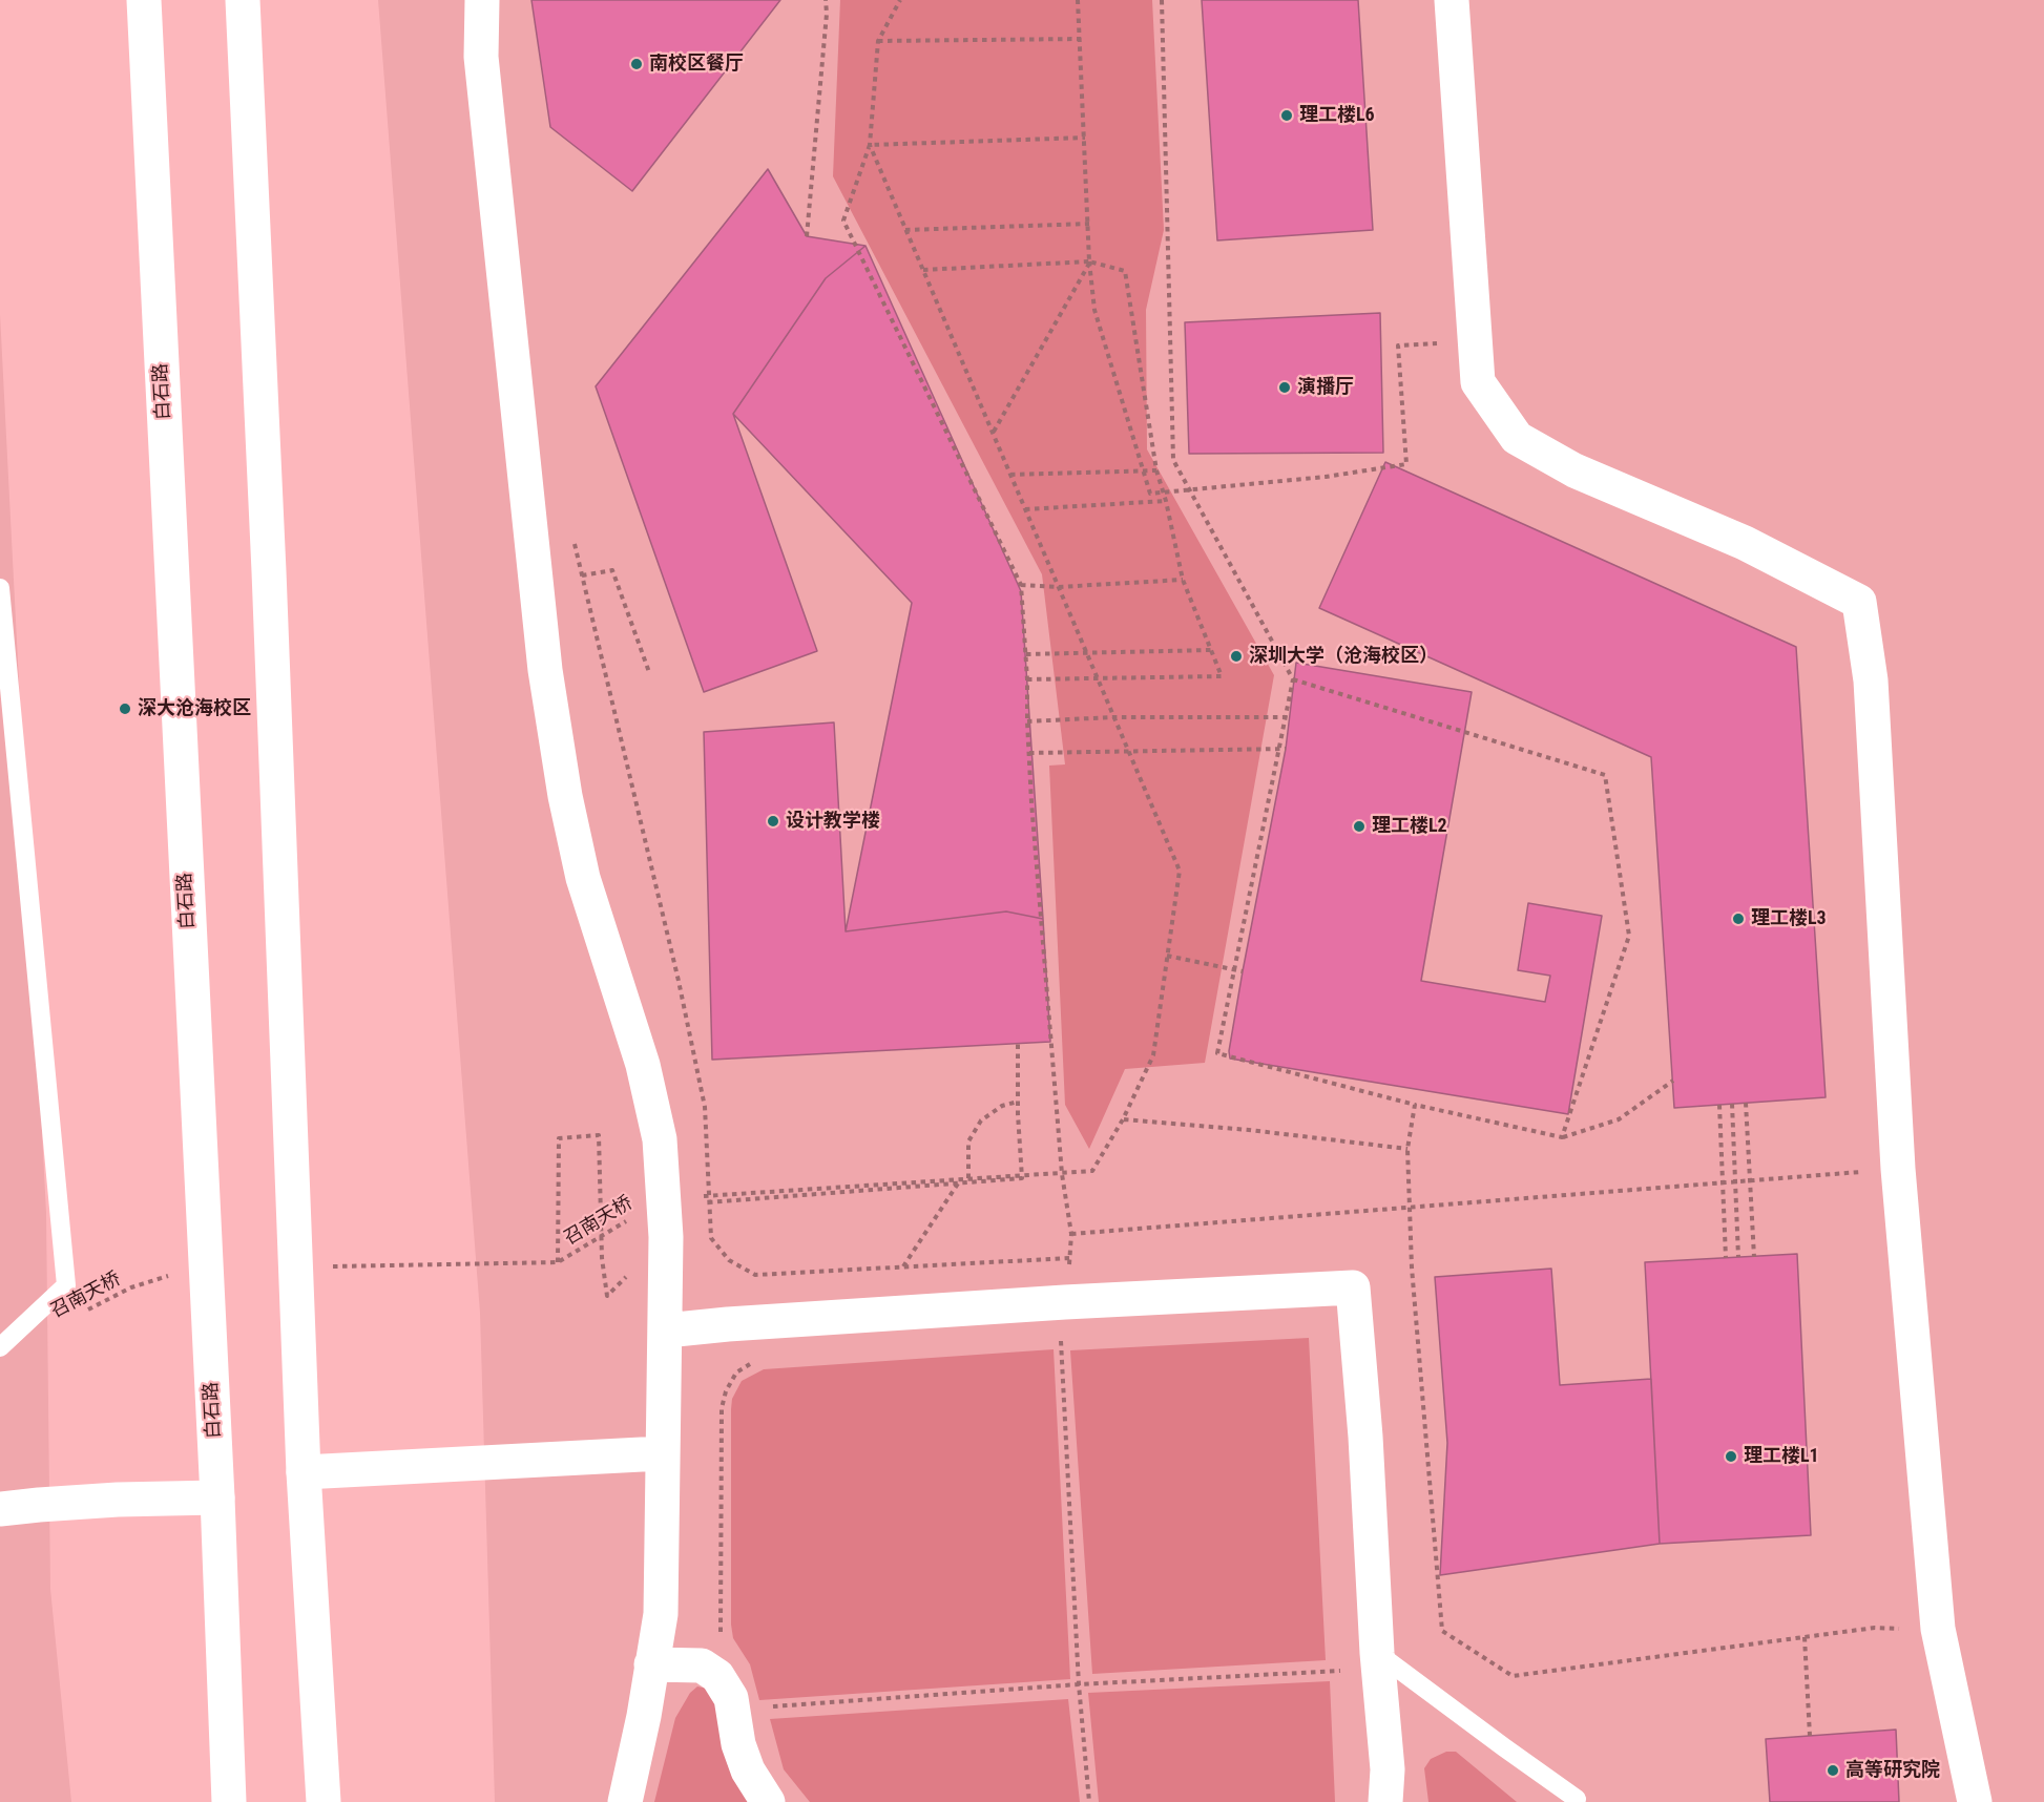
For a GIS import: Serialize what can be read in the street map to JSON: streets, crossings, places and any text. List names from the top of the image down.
{
  "streets": {
    "street": ["白石路"],
    "path": ["召南天桥"]
  },
  "places": [
    "南校区餐厅",
    "理工楼L6",
    "演播厅",
    "深圳大学（沧海校区）",
    "深大沧海校区",
    "设计教学楼",
    "理工楼L2",
    "理工楼L3",
    "理工楼L1",
    "高等研究院"
  ]
}
